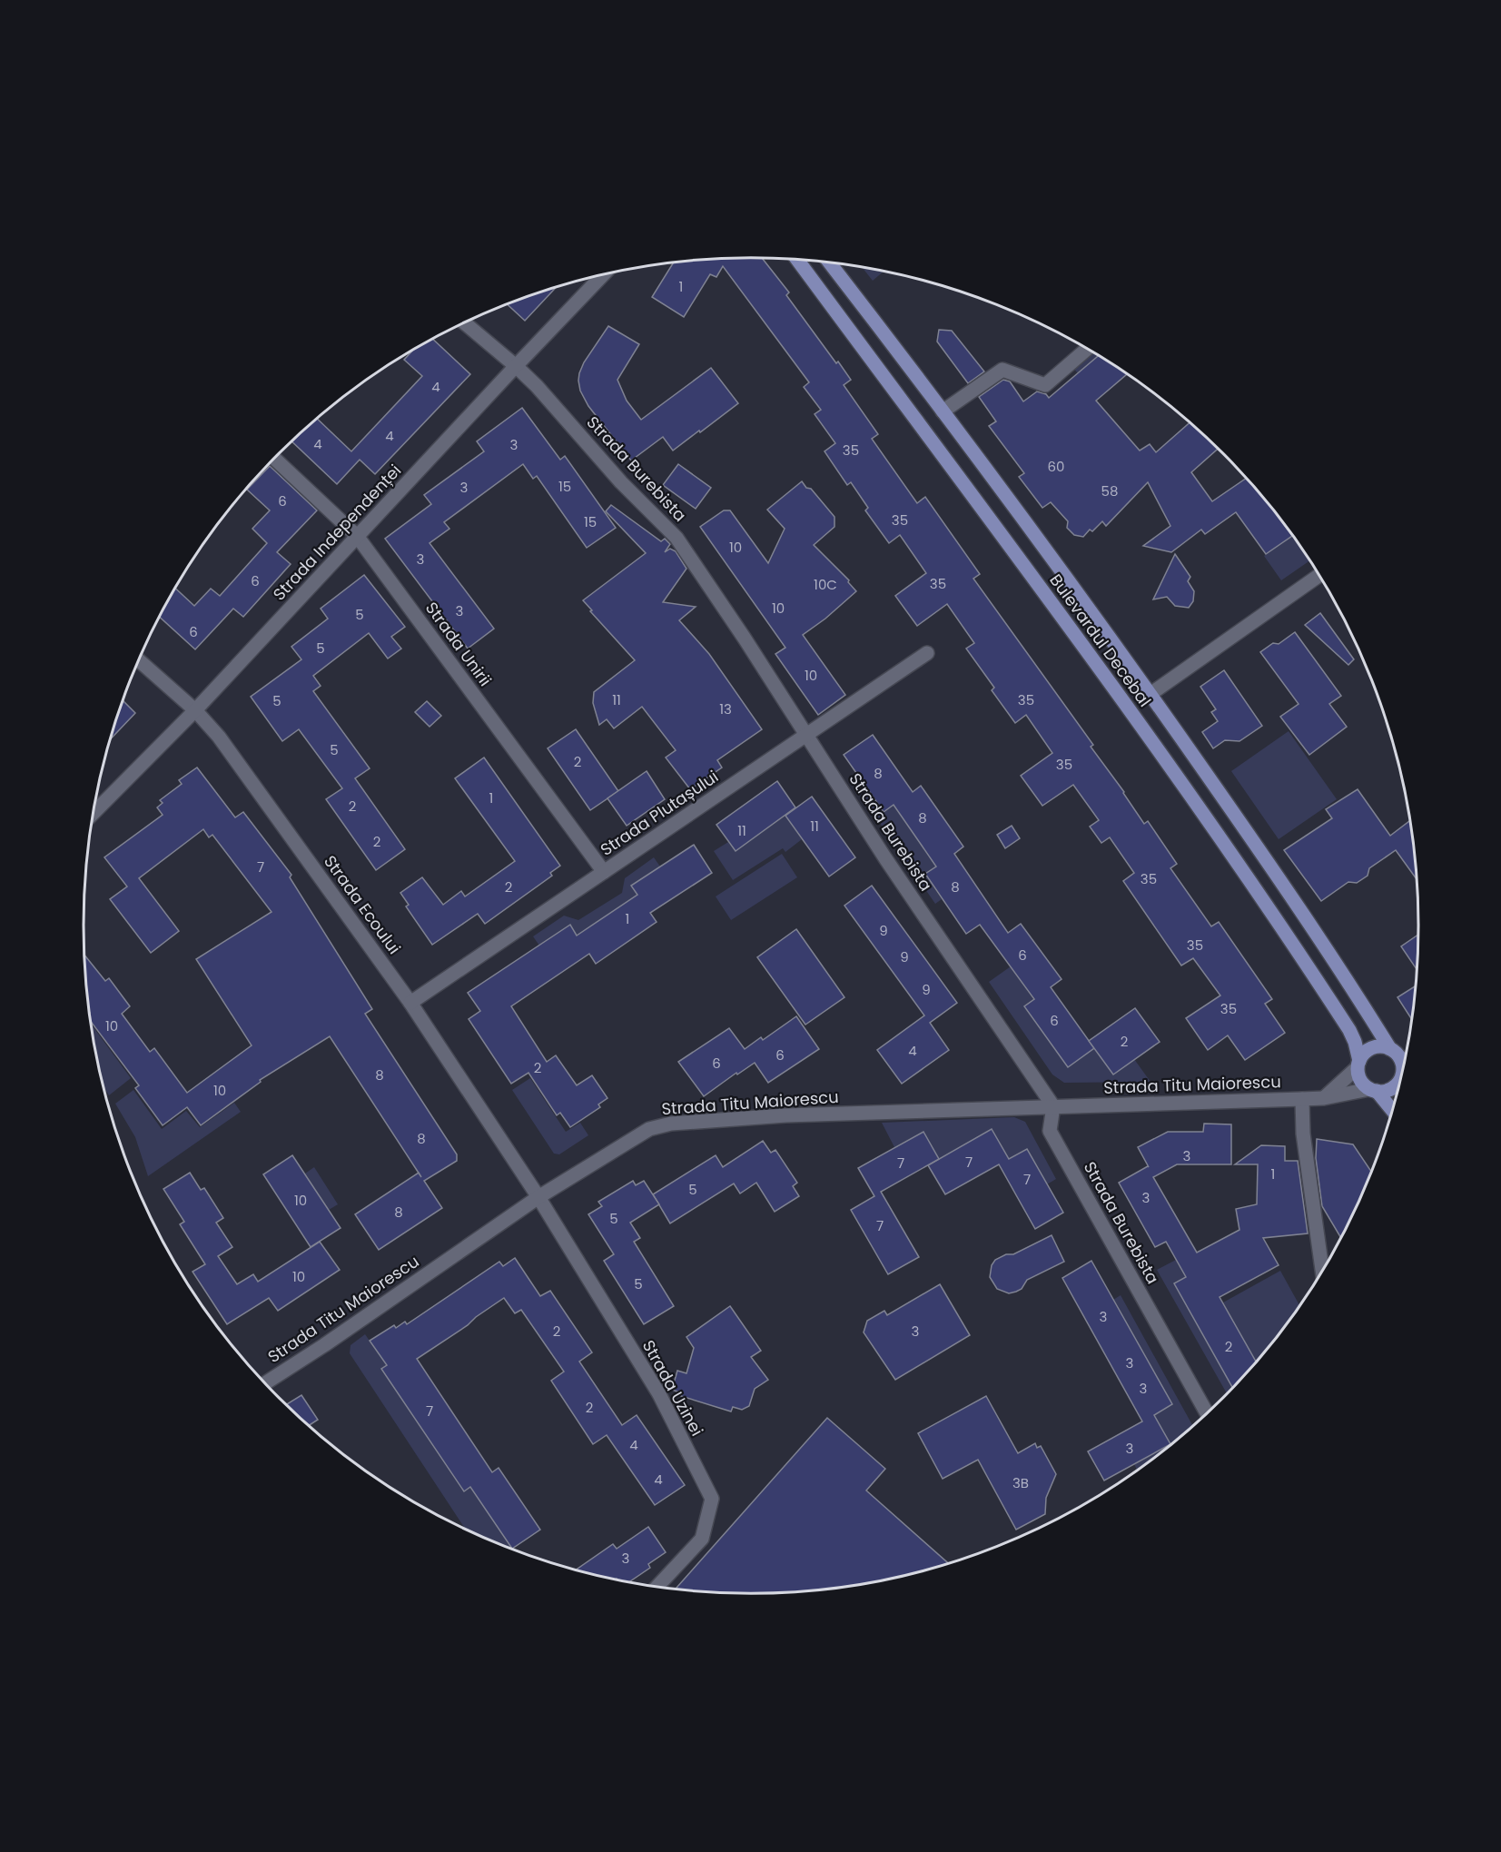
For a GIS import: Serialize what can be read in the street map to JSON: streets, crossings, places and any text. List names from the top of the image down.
{
  "streets": {
    "main road": ["Bulevardul Decebal"],
    "street": [
      "Strada Burebista",
      "Strada Independenței",
      "Strada Unirii",
      "Strada Plutașului",
      "Strada Ecoului",
      "Strada Titu Maiorescu",
      "Strada Uzinei"
    ]
  },
  "crossings": [
    ["Strada Burebista", "Strada Independenței"],
    ["Strada Burebista", "Strada Plutașului"],
    ["Strada Burebista", "Strada Titu Maiorescu"],
    ["Strada Independenței", "Strada Unirii"],
    ["Strada Independenței", "Strada Ecoului"],
    ["Strada Unirii", "Strada Plutașului"],
    ["Strada Plutașului", "Strada Ecoului"],
    ["Strada Ecoului", "Strada Titu Maiorescu"],
    ["Strada Ecoului", "Strada Uzinei"],
    ["Strada Titu Maiorescu", "Strada Uzinei"]
  ],
  "house_numbers": [
    "1",
    "4",
    "4",
    "4",
    "3",
    "35",
    "60",
    "15",
    "3",
    "58",
    "6",
    "35",
    "15",
    "10",
    "3",
    "6",
    "35",
    "10C",
    "10",
    "3",
    "5",
    "6",
    "5",
    "10",
    "11",
    "35",
    "5",
    "13",
    "5",
    "2",
    "35",
    "8",
    "1",
    "2",
    "8",
    "11",
    "11",
    "2",
    "7",
    "35",
    "2",
    "8",
    "1",
    "9",
    "35",
    "6",
    "9",
    "9",
    "35",
    "6",
    "10",
    "2",
    "4",
    "6",
    "6",
    "2",
    "8",
    "10",
    "8",
    "3",
    "7",
    "7",
    "1",
    "7",
    "5",
    "3",
    "10",
    "8",
    "5",
    "7",
    "10",
    "5",
    "3",
    "2",
    "3",
    "2",
    "3",
    "3",
    "2",
    "7",
    "4",
    "3",
    "4",
    "3B",
    "3"
  ]
}
